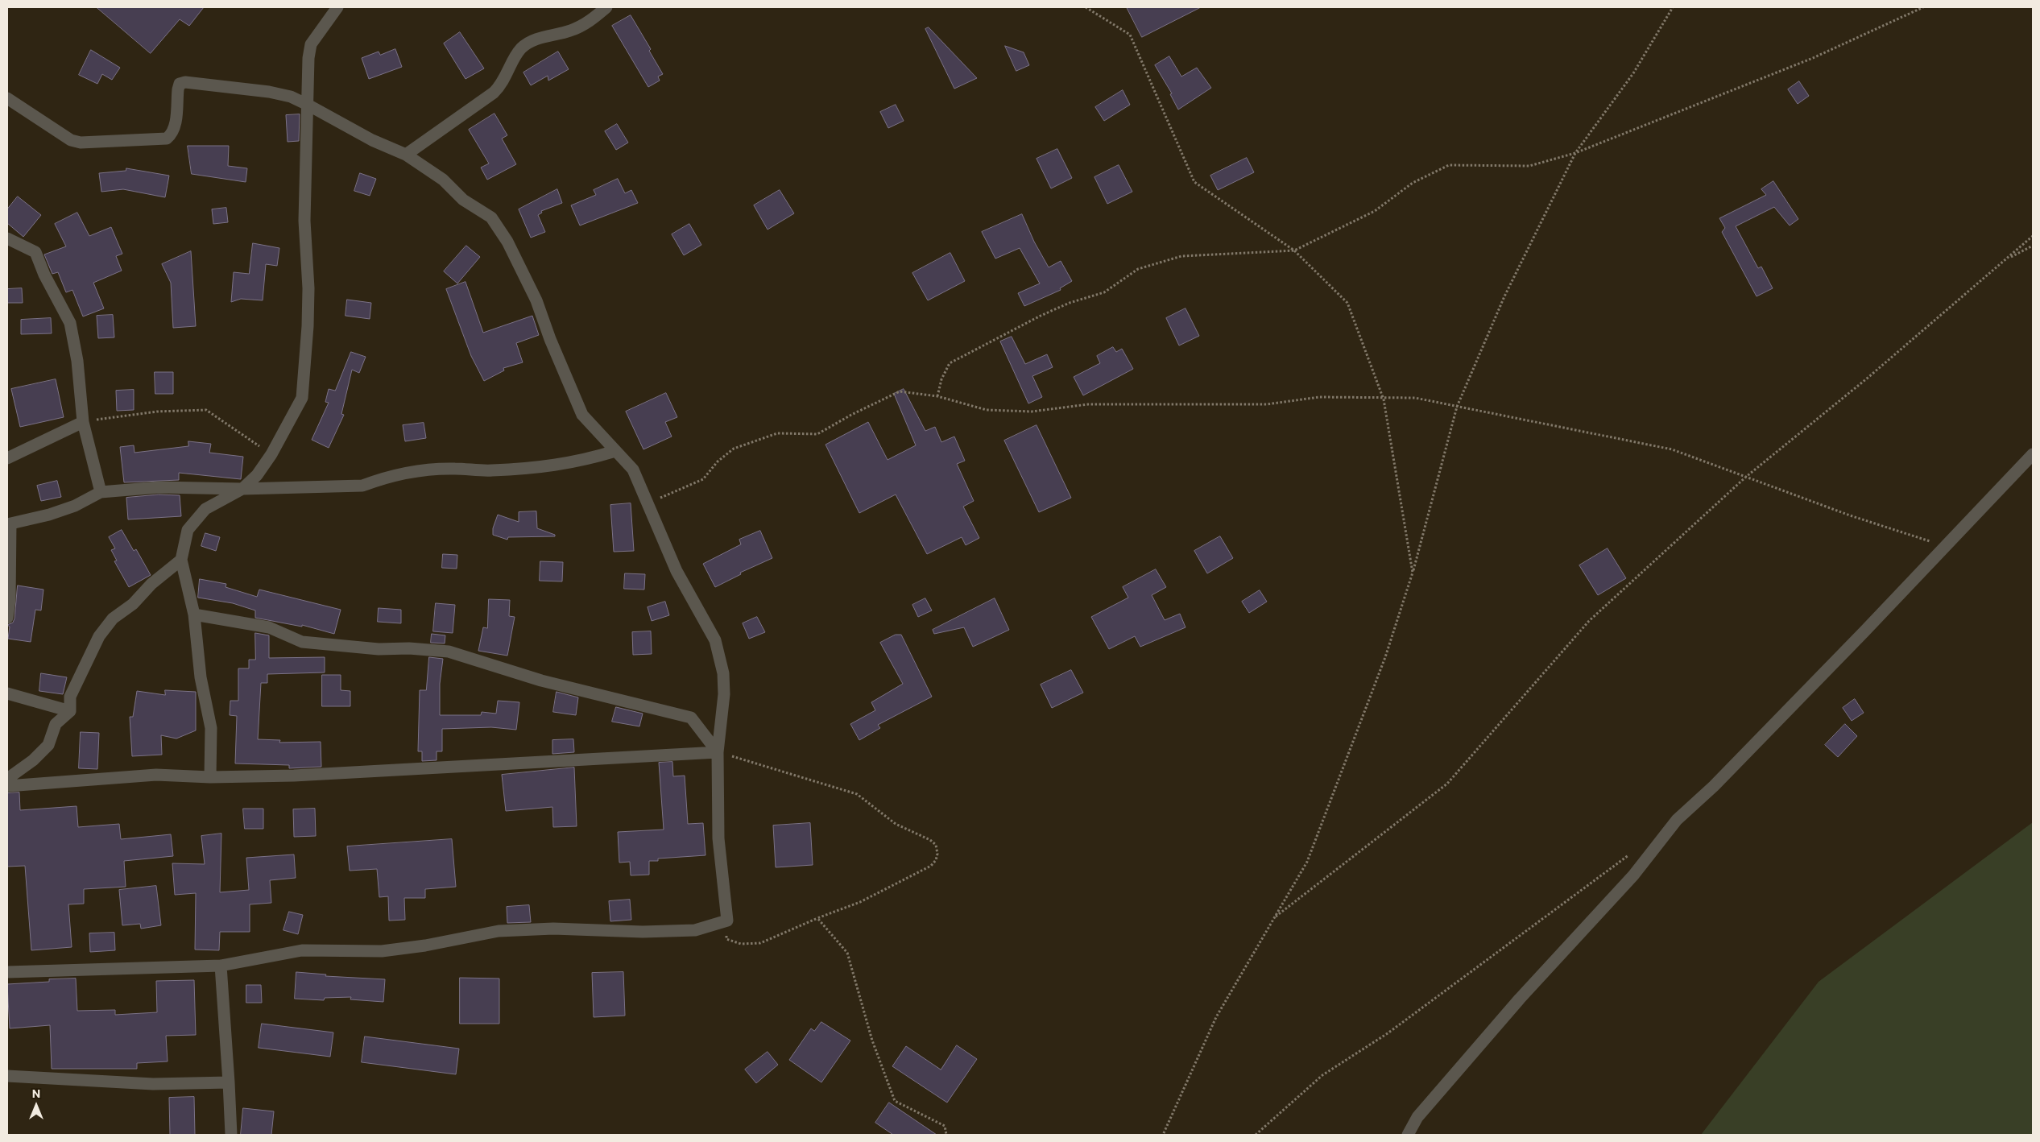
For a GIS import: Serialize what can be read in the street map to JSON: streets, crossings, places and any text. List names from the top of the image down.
{
  "north": "top"
}
